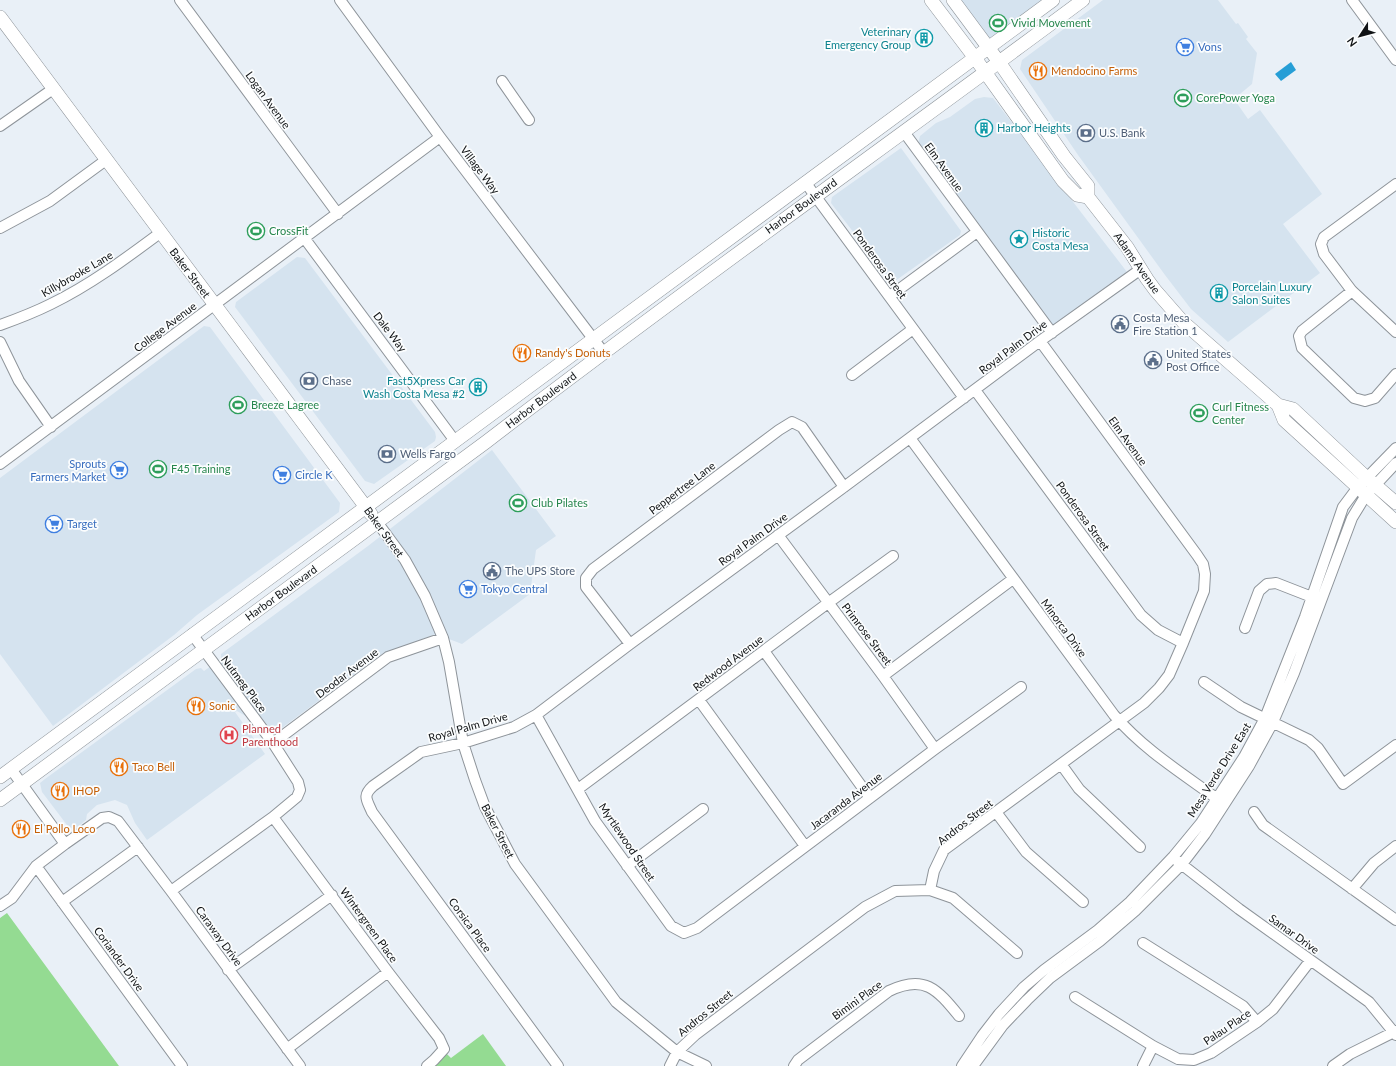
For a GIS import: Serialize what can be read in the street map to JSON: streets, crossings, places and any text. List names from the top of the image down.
{
  "streets": {
    "main road": ["Harbor Boulevard", "Adams Avenue", "Baker Street"],
    "street": [
      "Logan Avenue",
      "Elm Avenue",
      "Village Way",
      "Ponderosa Street",
      "Killybrooke Lane",
      "College Avenue",
      "Dale Way",
      "Royal Palm Drive",
      "Peppertree Lane",
      "Minorca Drive",
      "Primrose Street",
      "Redwood Avenue",
      "Deodar Avenue",
      "Nutmeg Place",
      "Mesa Verde Drive East",
      "Jacaranda Avenue",
      "Andros Street",
      "Myrtlewood Street",
      "Wintergreen Place",
      "Corsica Place",
      "Samar Drive",
      "Caraway Drive",
      "Coriander Drive",
      "Bimini Place",
      "Palau Place"
    ]
  },
  "crossings": [
    ["Logan Avenue", "College Avenue"],
    ["Elm Avenue", "Harbor Boulevard"],
    ["Elm Avenue", "Royal Palm Drive"],
    ["Elm Avenue", "Andros Street"],
    ["Village Way", "Harbor Boulevard"],
    ["Village Way", "College Avenue"],
    ["Harbor Boulevard", "Adams Avenue"],
    ["Harbor Boulevard", "Ponderosa Street"],
    ["Harbor Boulevard", "Baker Street"],
    ["Harbor Boulevard", "Dale Way"],
    ["Harbor Boulevard", "Nutmeg Place"],
    ["Adams Avenue", "Royal Palm Drive"],
    ["Adams Avenue", "Mesa Verde Drive East"],
    ["Ponderosa Street", "Royal Palm Drive"],
    ["Ponderosa Street", "Andros Street"],
    ["Baker Street", "Killybrooke Lane"],
    ["Baker Street", "College Avenue"],
    ["Baker Street", "Royal Palm Drive"],
    ["Baker Street", "Deodar Avenue"],
    ["Baker Street", "Andros Street"],
    ["College Avenue", "Dale Way"],
    ["Royal Palm Drive", "Peppertree Lane"],
    ["Royal Palm Drive", "Minorca Drive"],
    ["Royal Palm Drive", "Primrose Street"],
    ["Royal Palm Drive", "Myrtlewood Street"],
    ["Royal Palm Drive", "Corsica Place"],
    ["Minorca Drive", "Mesa Verde Drive East"],
    ["Minorca Drive", "Andros Street"],
    ["Primrose Street", "Redwood Avenue"],
    ["Primrose Street", "Jacaranda Avenue"],
    ["Redwood Avenue", "Myrtlewood Street"],
    ["Deodar Avenue", "Nutmeg Place"],
    ["Nutmeg Place", "Wintergreen Place"],
    ["Mesa Verde Drive East", "Samar Drive"],
    ["Jacaranda Avenue", "Myrtlewood Street"],
    ["Samar Drive", "Palau Place"]
  ],
  "places": {
    "sports": [
      "Vivid Movement",
      "CorePower Yoga",
      "CrossFit",
      "Breeze Lagree",
      "Curl Fitness Center",
      "F45 Training",
      "Club Pilates"
    ],
    "building": [
      "Veterinary Emergency Group",
      "Harbor Heights",
      "Porcelain Luxury Salon Suites",
      "Fast5Xpress Car Wash Costa Mesa #2"
    ],
    "supermarket": [
      "Vons",
      "Sprouts Farmers Market",
      "Circle K",
      "Target",
      "Tokyo Central"
    ],
    "restaurant": [
      "Mendocino Farms",
      "Randy's Donuts",
      "Sonic",
      "Taco Bell",
      "IHOP",
      "El Pollo Loco"
    ],
    "bank": ["U.S. Bank", "Chase", "Wells Fargo"],
    "place": ["Historic Costa Mesa"],
    "public building": ["Costa Mesa Fire Station 1", "United States Post Office", "The UPS Store"],
    "hospital": ["Planned Parenthood"]
  },
  "north": "bottom left"
}
